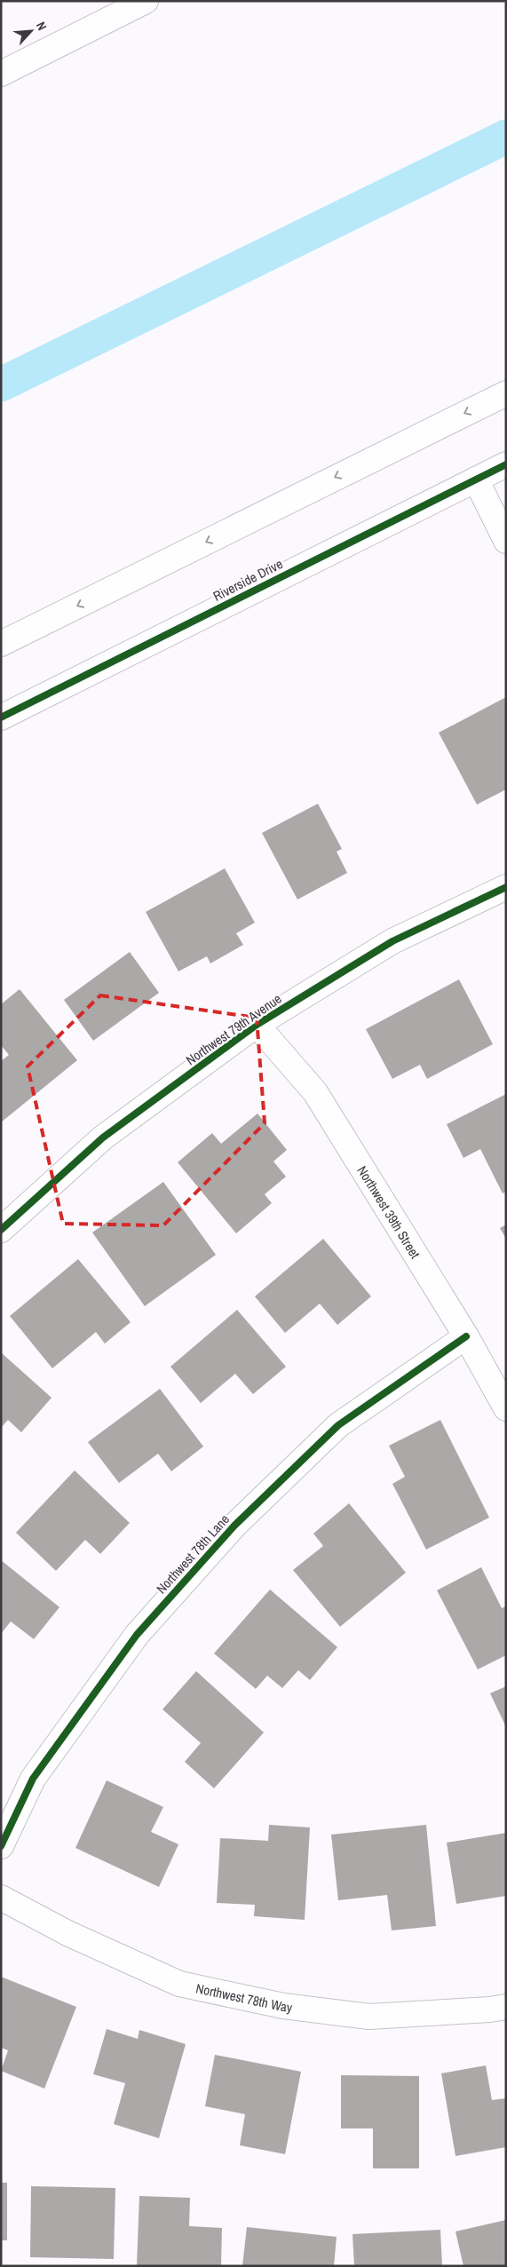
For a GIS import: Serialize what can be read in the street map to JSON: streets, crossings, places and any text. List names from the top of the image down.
{
  "streets": {
    "street": [
      "Riverside Drive",
      "Northwest 79th Avenue",
      "Northwest 39th Street",
      "Northwest 78th Lane",
      "Northwest 78th Way"
    ]
  },
  "crossings": [
    ["Northwest 79th Avenue", "Northwest 39th Street"],
    ["Northwest 39th Street", "Northwest 78th Lane"]
  ],
  "north": "top right"
}
